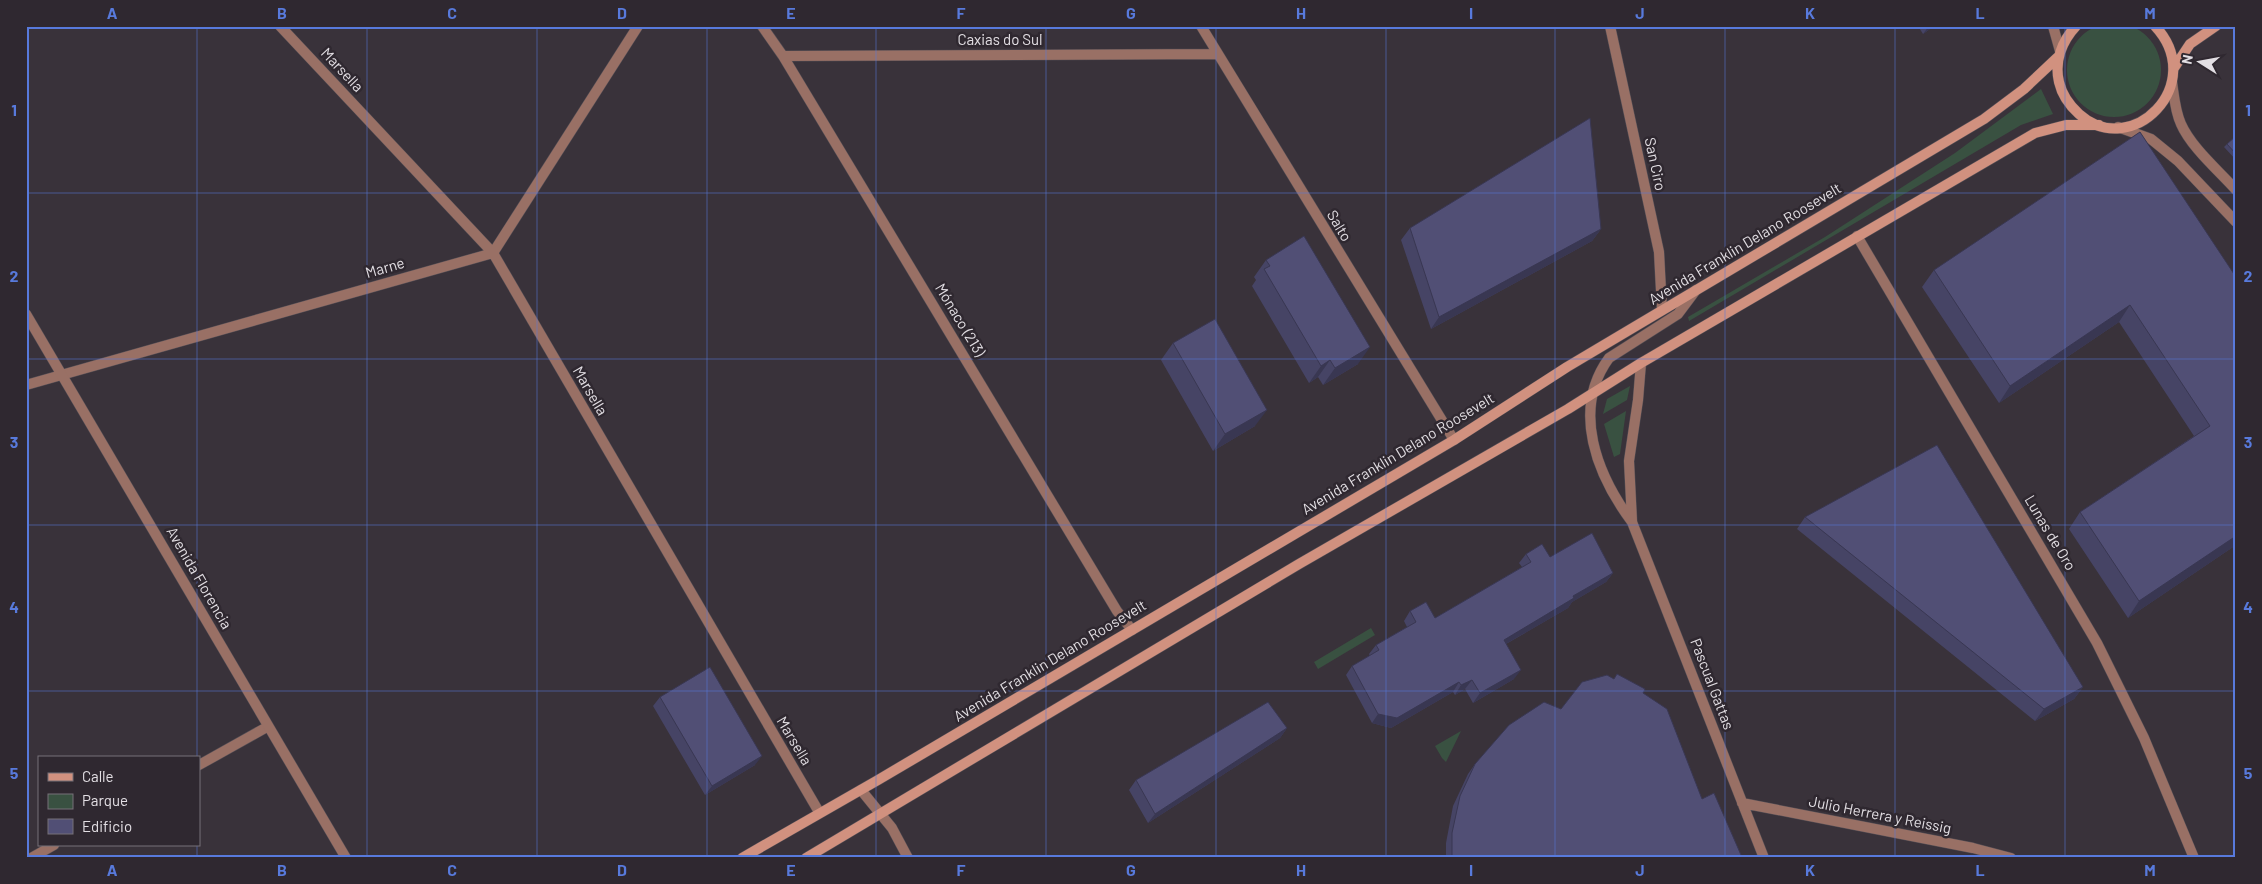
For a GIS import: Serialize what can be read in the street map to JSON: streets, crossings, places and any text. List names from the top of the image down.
{
  "streets": {
    "main road": ["Avenida Franklin Delano Roosevelt"],
    "street": [
      "Caxias do Sul",
      "Marsella",
      "San Ciro",
      "Salto",
      "Marne",
      "Mónaco (213)",
      "Lunas de Oro",
      "Avenida Florencia",
      "Pascual Gattas",
      "Julio Herrera y Reissig"
    ]
  },
  "crossings": [
    ["Caxias do Sul", "Salto"],
    ["Caxias do Sul", "Mónaco (213)"],
    ["Marsella", "Avenida Franklin Delano Roosevelt"],
    ["Marsella", "Marne"],
    ["San Ciro", "Avenida Franklin Delano Roosevelt"],
    ["Salto", "Avenida Franklin Delano Roosevelt"],
    ["Avenida Franklin Delano Roosevelt", "Mónaco (213)"],
    ["Avenida Franklin Delano Roosevelt", "Pascual Gattas"],
    ["Marne", "Avenida Florencia"],
    ["Pascual Gattas", "Julio Herrera y Reissig"]
  ],
  "legend": ["Calle", "Parque", "Edificio"],
  "north": "left",
  "grid": {
    "columns": [
      "A",
      "B",
      "C",
      "D",
      "E",
      "F",
      "G",
      "H",
      "I",
      "J",
      "K",
      "L",
      "M"
    ],
    "rows": [
      "1",
      "2",
      "3",
      "4",
      "5"
    ]
  }
}
